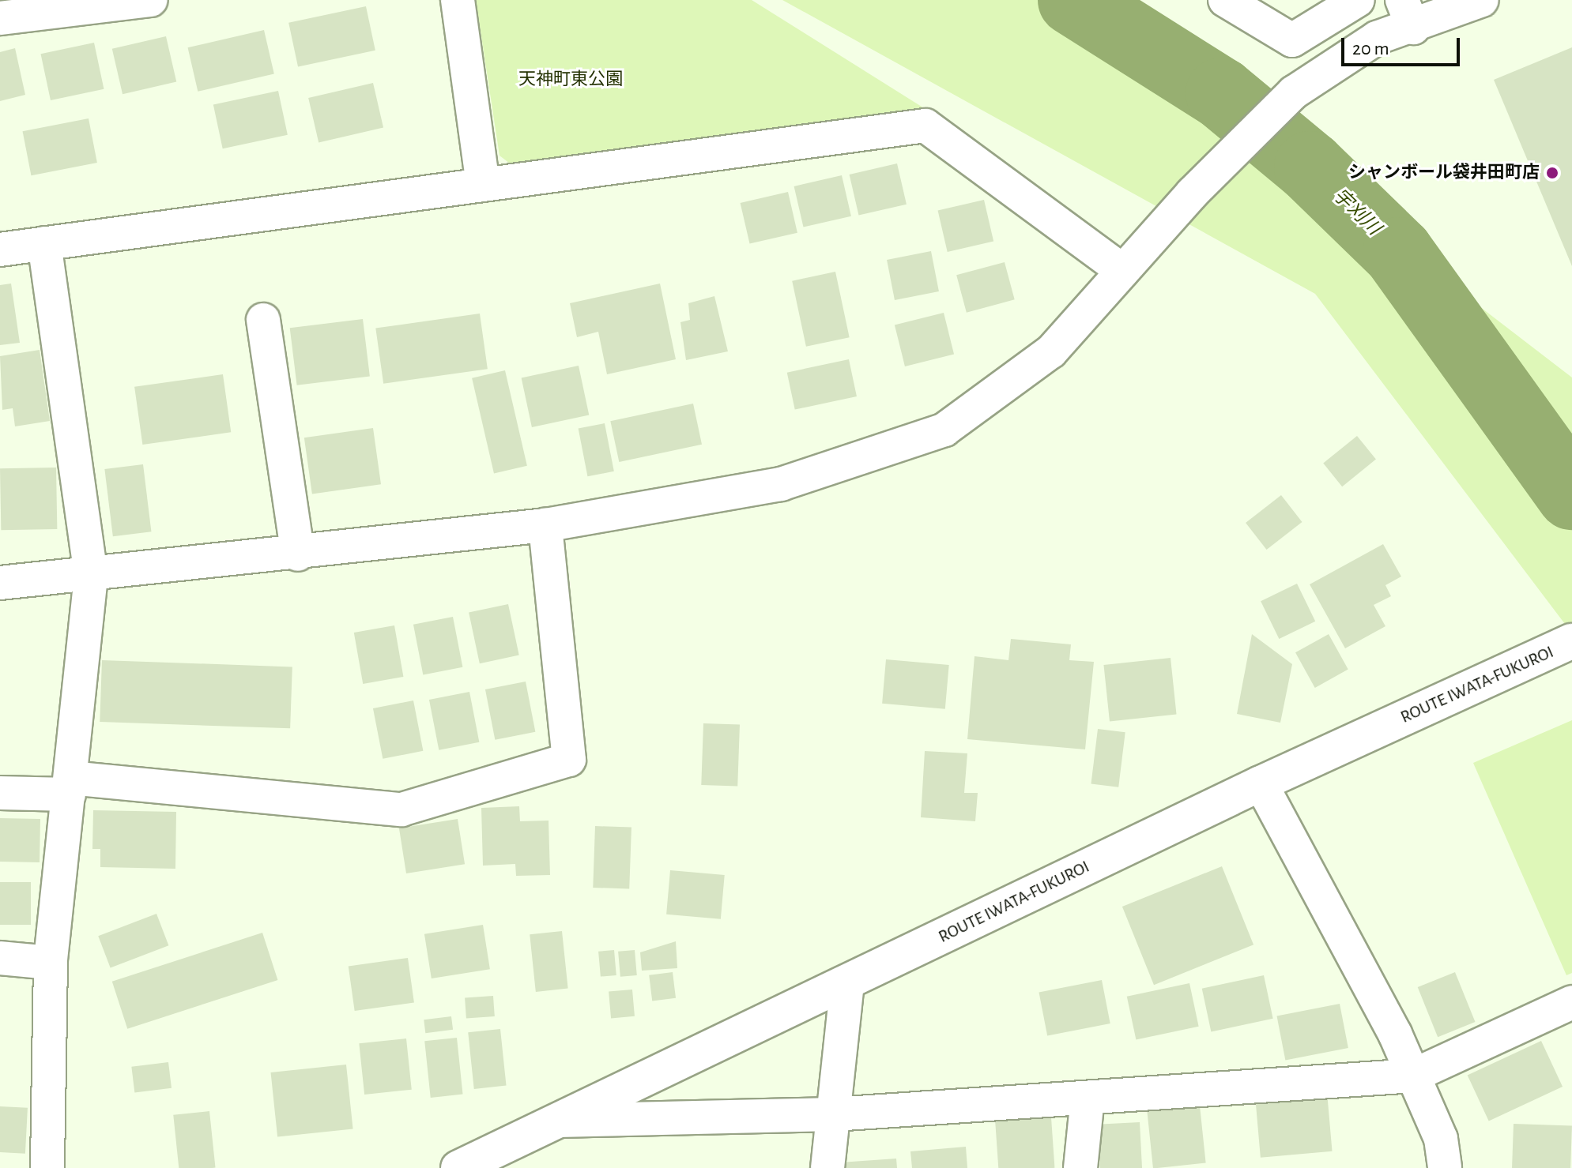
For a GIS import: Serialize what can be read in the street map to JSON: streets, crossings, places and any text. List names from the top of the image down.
{
  "streets": {
    "main road": ["ROUTE IWATA-FUKUROI"]
  },
  "water": ["宇刈川"],
  "parks": ["天神町東公園"],
  "places": ["シャンボール袋井田町店"],
  "scale_bar": "20 m"
}
